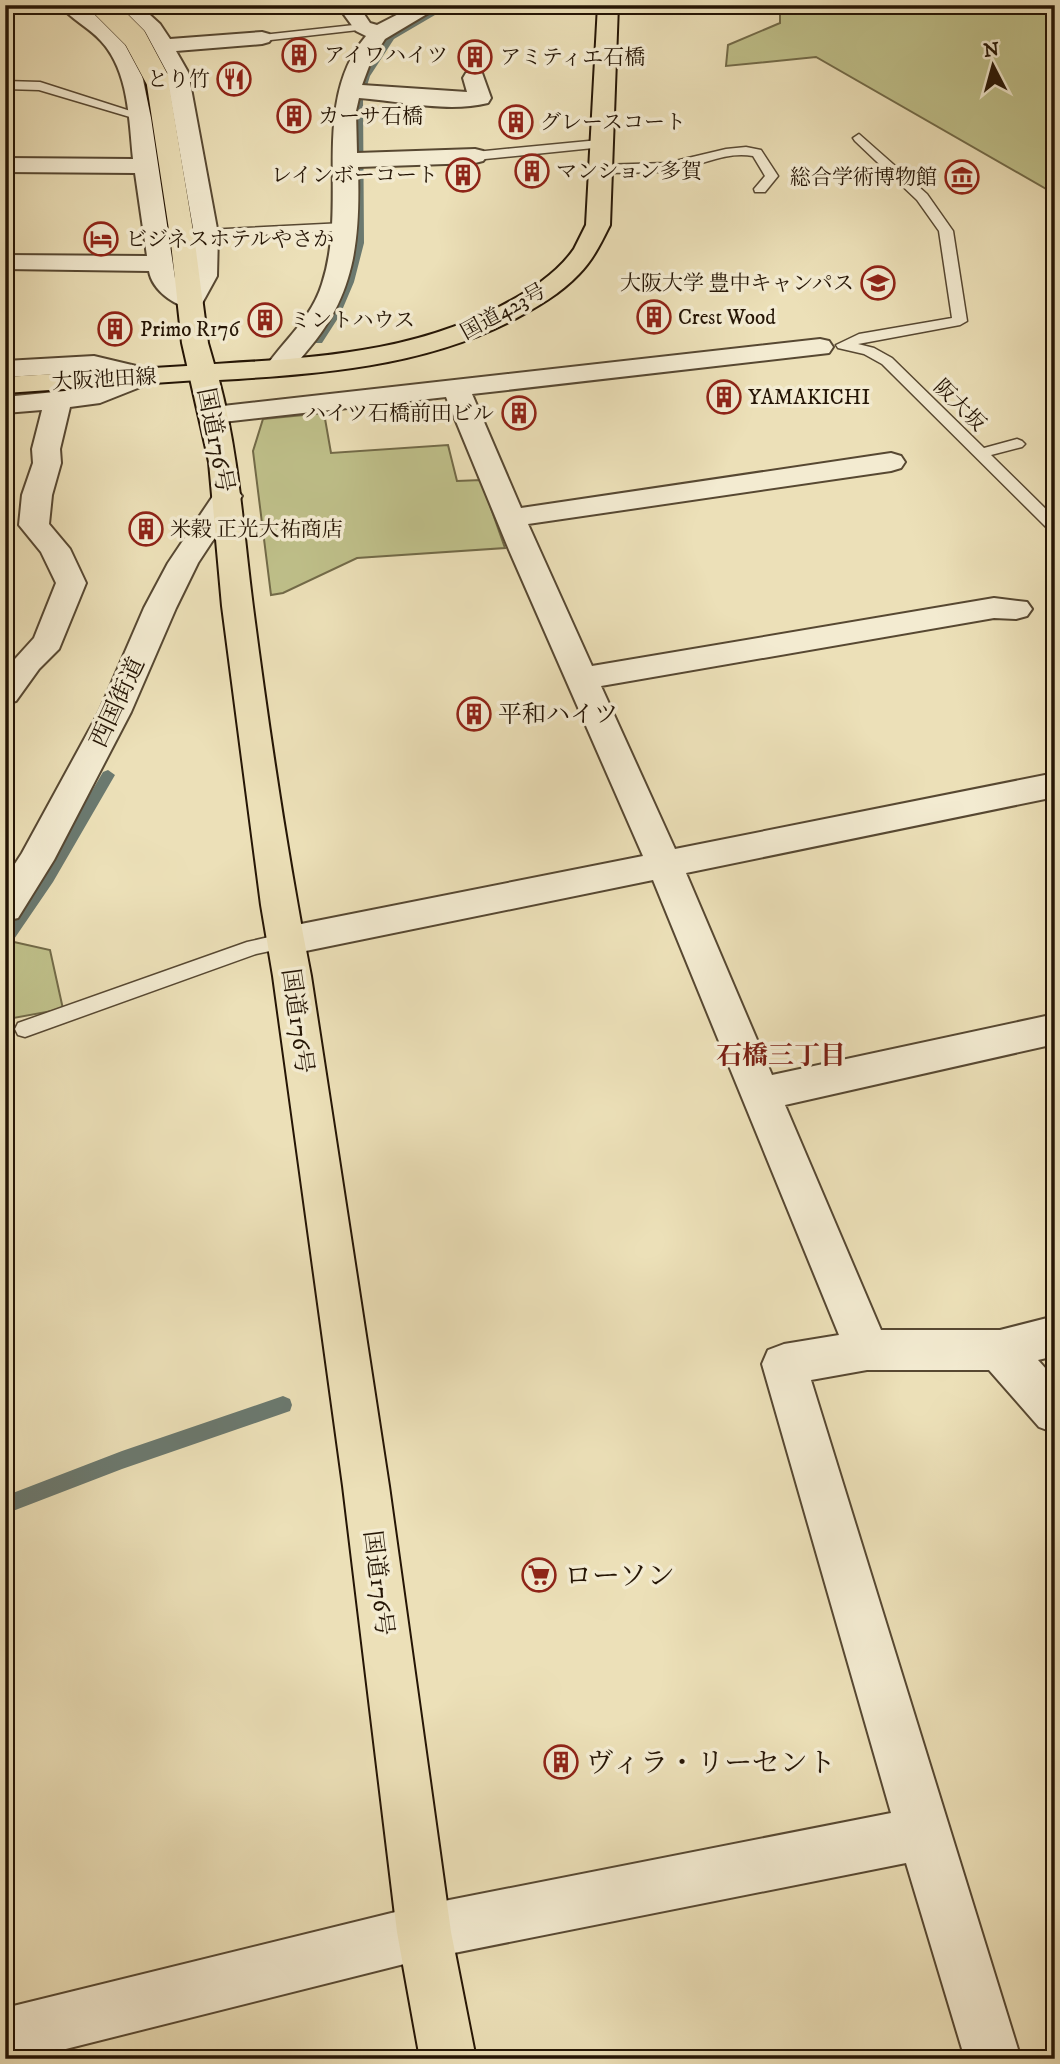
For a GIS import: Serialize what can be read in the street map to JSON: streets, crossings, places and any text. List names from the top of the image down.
{
  "streets": {
    "main road": ["国道423号", "大阪池田線", "国道176号"],
    "street": ["西国街道"],
    "lane": ["阪大坂"]
  },
  "crossings": [
    ["国道423号", "大阪池田線"],
    ["国道423号", "国道176号"],
    ["大阪池田線", "国道176号"],
    ["国道176号", "西国街道"]
  ],
  "districts": ["石橋三丁目"],
  "places": {
    "building": [
      "アイワハイツ",
      "アミティエ石橋",
      "カーサ石橋",
      "グレースコート",
      "マンション多賀",
      "レインボーコート",
      "Crest Wood",
      "ミントハウス",
      "Primo R176",
      "YAMAKICHI",
      "ハイツ石橋前田ビル",
      "米穀 正光大祐商店",
      "平和ハイツ",
      "ヴィラ・リーセント"
    ],
    "restaurant": ["とり竹"],
    "museum": ["総合学術博物館"],
    "hotel": ["ビジネスホテルやさか"],
    "school or university": ["大阪大学 豊中キャンパス"],
    "supermarket": ["ローソン"]
  },
  "north": "top"
}
